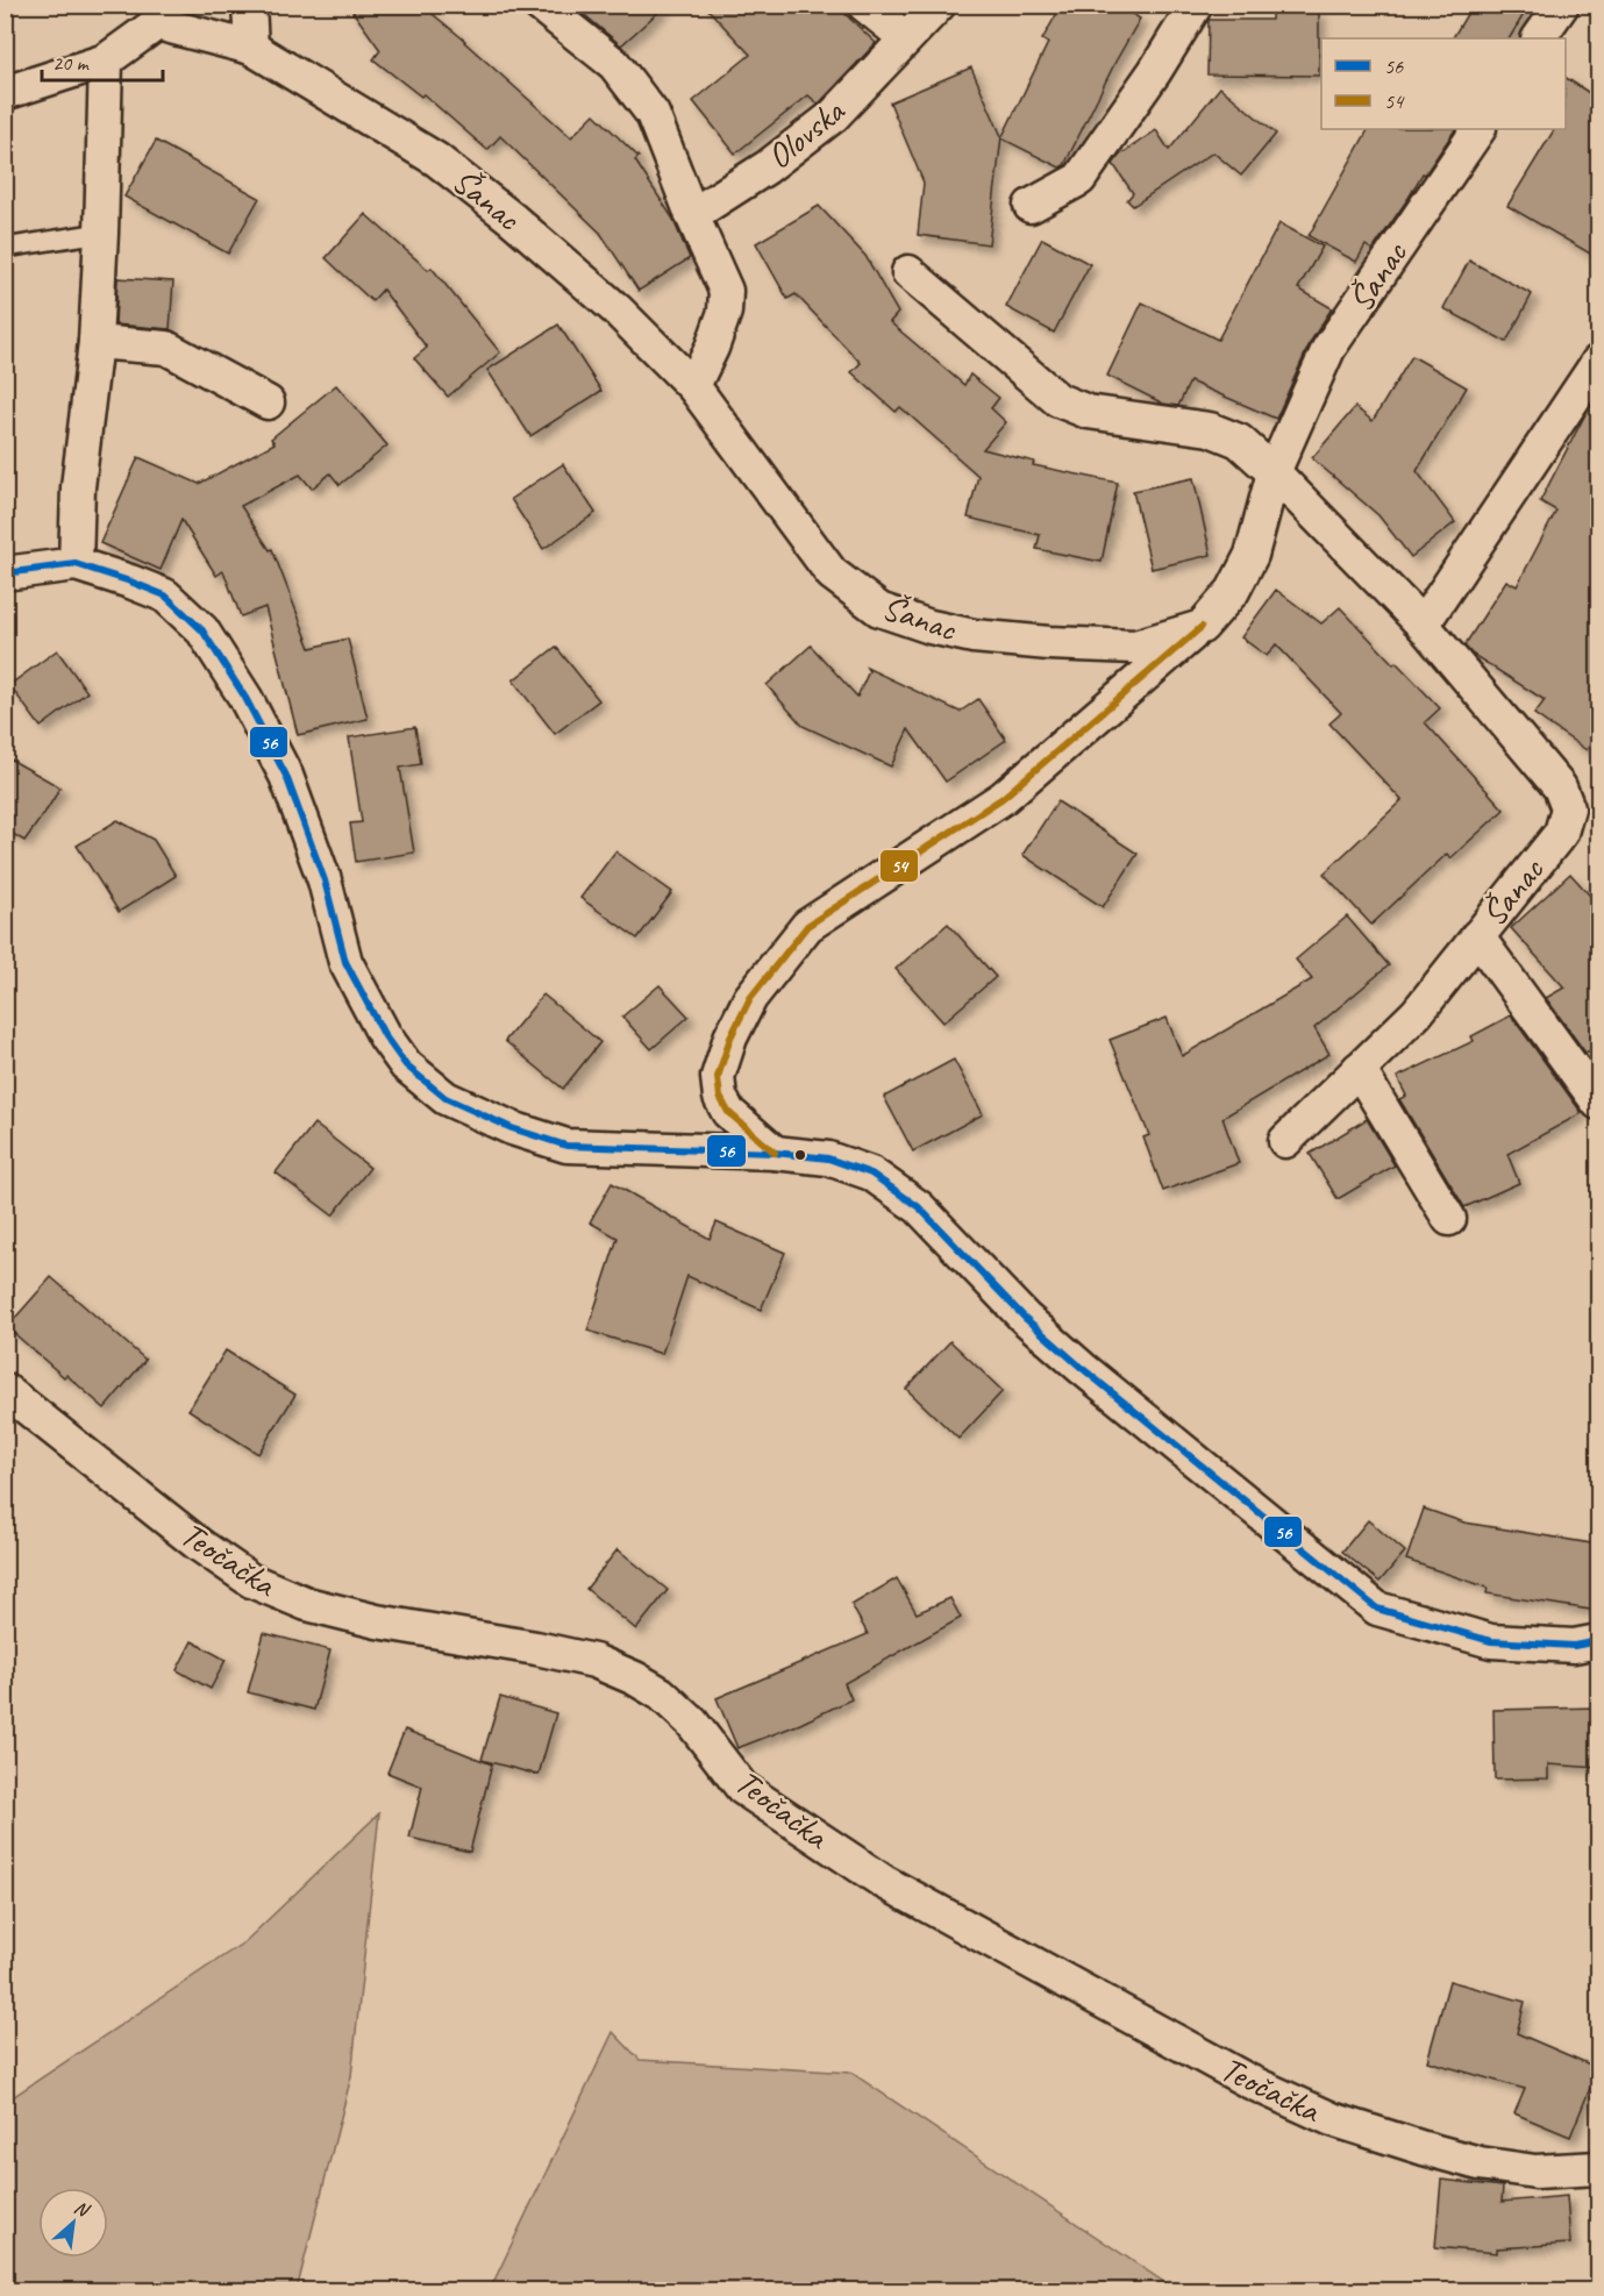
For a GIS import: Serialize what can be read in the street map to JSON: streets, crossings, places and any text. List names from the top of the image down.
{
  "streets": {
    "street": ["Olovska", "Šanac", "Teočačka"]
  },
  "lines": ["transit line 56", "transit line 54"],
  "legend": ["56", "54"],
  "scale_bar": "20 m",
  "north": "top right"
}
